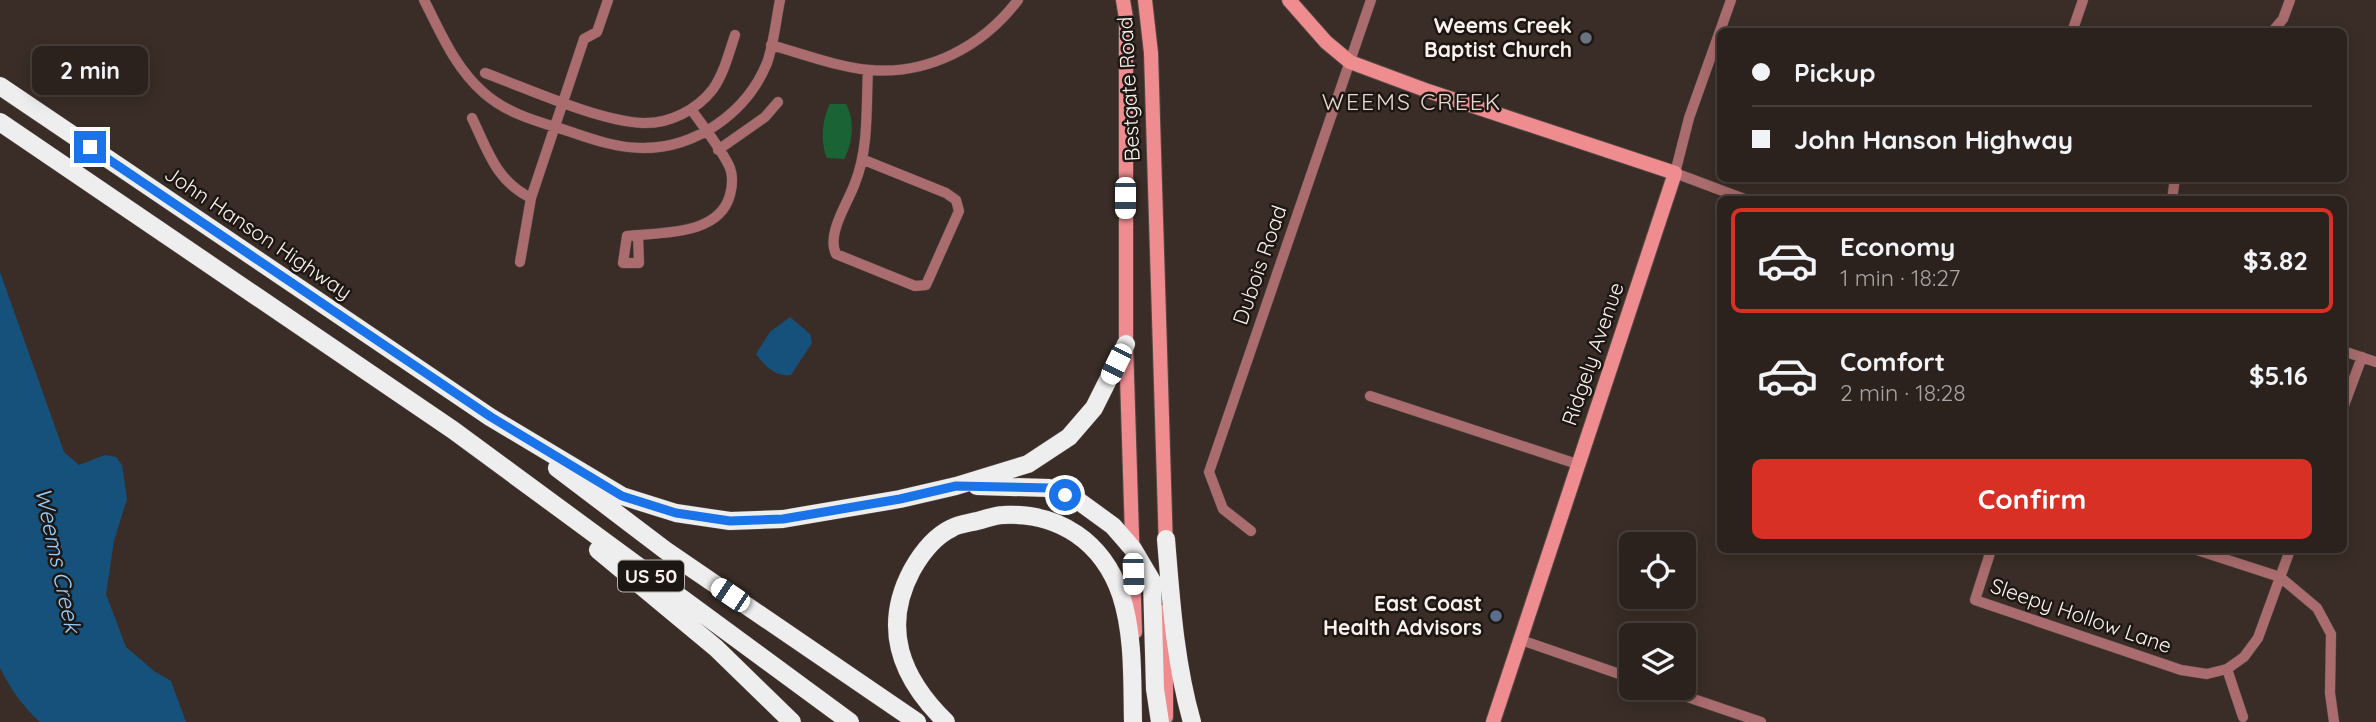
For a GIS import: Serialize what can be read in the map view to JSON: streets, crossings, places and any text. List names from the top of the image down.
{
  "streets": {
    "highway": ["John Hanson Highway", "US 50"],
    "main road": ["Bestgate Road", "Ridgely Avenue"],
    "street": ["Dubois Road", "Sleepy Hollow Lane"]
  },
  "crossings": [
    ["John Hanson Highway", "US 50"]
  ],
  "districts": ["WEEMS CREEK"],
  "water": ["Weems Creek"],
  "places": ["Weems Creek Baptist Church", "East Coast Health Advisors"],
  "page": {
    "banner": ["Pickup", "John Hanson Highway"],
    "bubble": "2 min",
    "list": [
      {
        "name": "Economy",
        "note": "1 min · 18:27",
        "value": "$3.82"
      },
      {
        "name": "Comfort",
        "note": "2 min · 18:28",
        "value": "$5.16"
      }
    ],
    "buttons": "Confirm"
  }
}
